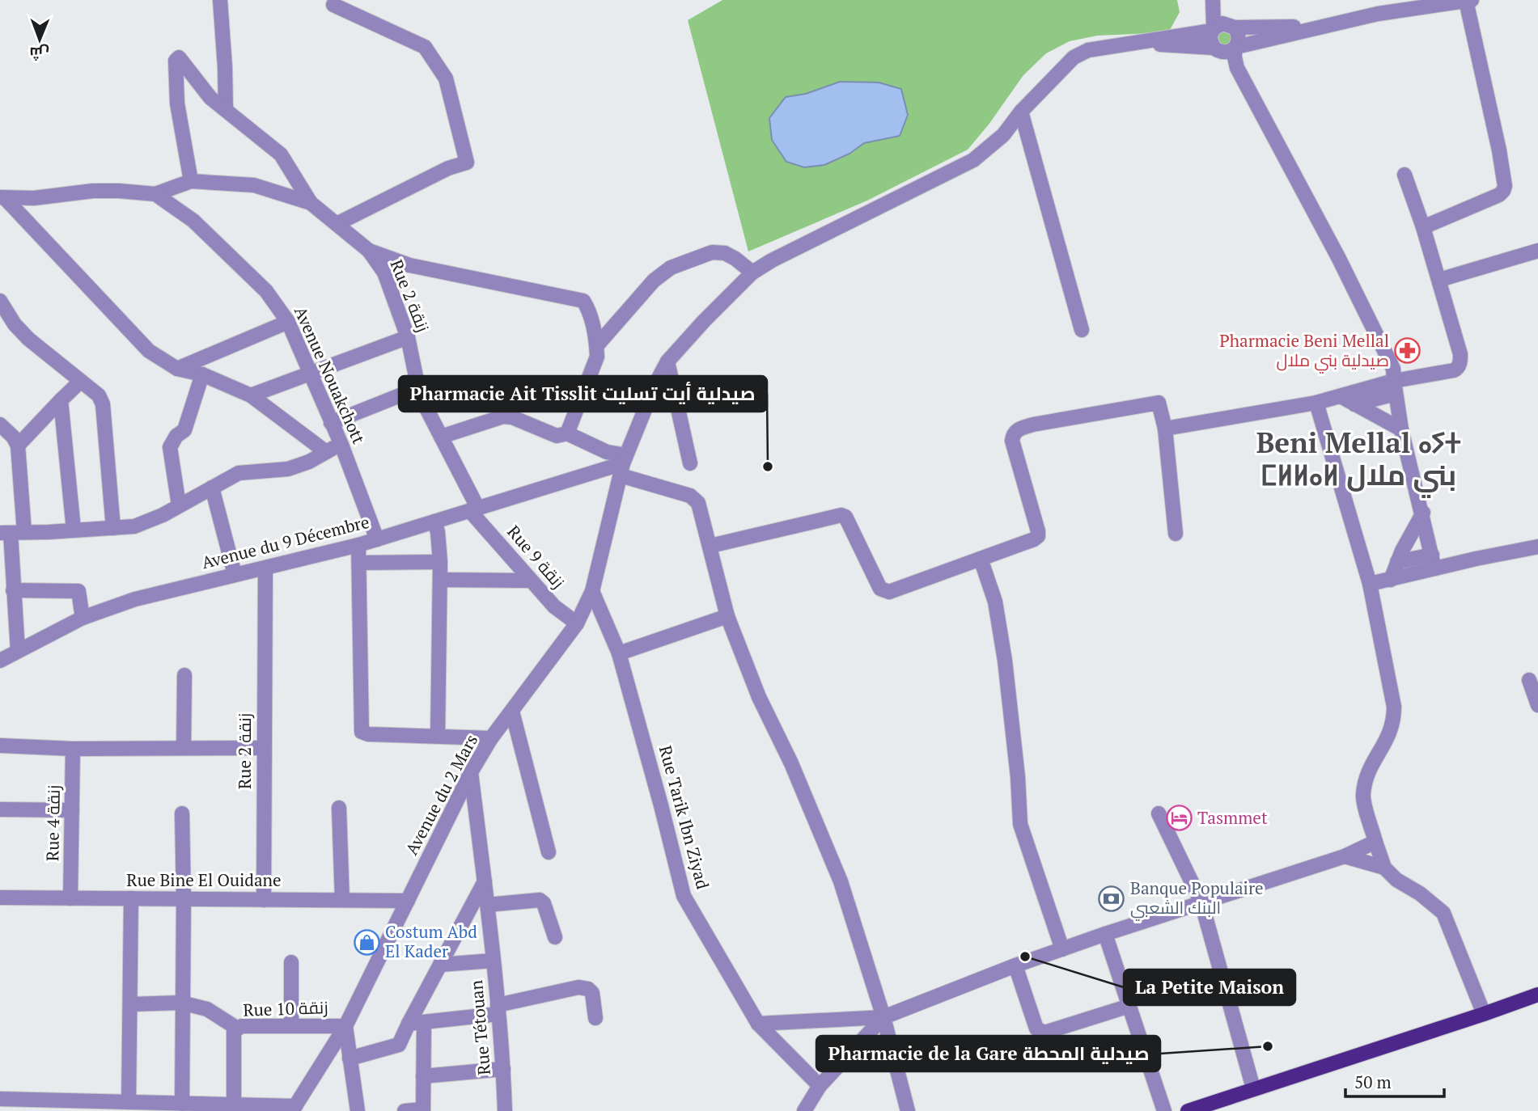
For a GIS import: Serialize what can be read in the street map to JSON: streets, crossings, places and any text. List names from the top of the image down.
{
  "streets": {
    "street": [
      "Rue 2 زنقة",
      "Avenue Nouakchott",
      "Avenue du 9 Décembre",
      "Rue 9 زنقة",
      "Avenue du 2 Mars",
      "Rue Tarik Ibn Ziyad",
      "Rue 4 زنقة",
      "Rue Bine El Ouidane",
      "Rue 10 زنقة",
      "Rue Tétouan"
    ]
  },
  "crossings": [
    ["Rue 2 زنقة", "Avenue Nouakchott"],
    ["Rue 2 زنقة", "Avenue du 9 Décembre"],
    ["Rue 2 زنقة", "Rue 9 زنقة"],
    ["Rue 2 زنقة", "Rue Bine El Ouidane"],
    ["Avenue Nouakchott", "Avenue du 9 Décembre"],
    ["Avenue du 9 Décembre", "Rue 9 زنقة"],
    ["Avenue du 9 Décembre", "Avenue du 2 Mars"],
    ["Rue 9 زنقة", "Avenue du 2 Mars"],
    ["Avenue du 2 Mars", "Rue Tarik Ibn Ziyad"],
    ["Avenue du 2 Mars", "Rue Bine El Ouidane"],
    ["Avenue du 2 Mars", "Rue 10 زنقة"],
    ["Avenue du 2 Mars", "Rue Tétouan"],
    ["Rue 4 زنقة", "Rue Bine El Ouidane"]
  ],
  "districts": ["Beni Mellal ⴰⵢⵜ ⵎⵍⵍⴰⵍ بني ملال"],
  "places": {
    "pharmacy": ["Pharmacie Beni Mellal صيدلية بني ملال"],
    "other": ["Pharmacie Ait Tisslit صيدلية أيت تسليت", "La Petite Maison", "Pharmacie de la Gare صيدلية المحطة"],
    "hotel": ["Tasmmet"],
    "bank": ["Banque Populaire البنك الشعبي"],
    "shop": ["Costum Abd El Kader"]
  },
  "scale_bar": "50 m",
  "north": "bottom"
}
